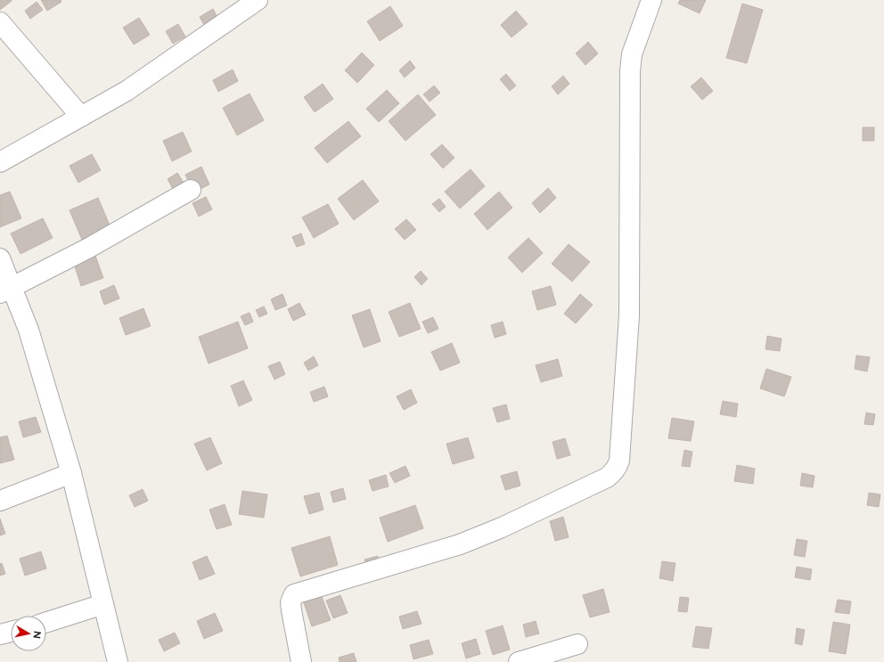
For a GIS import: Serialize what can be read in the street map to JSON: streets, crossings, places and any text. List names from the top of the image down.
{
  "north": "right"
}
